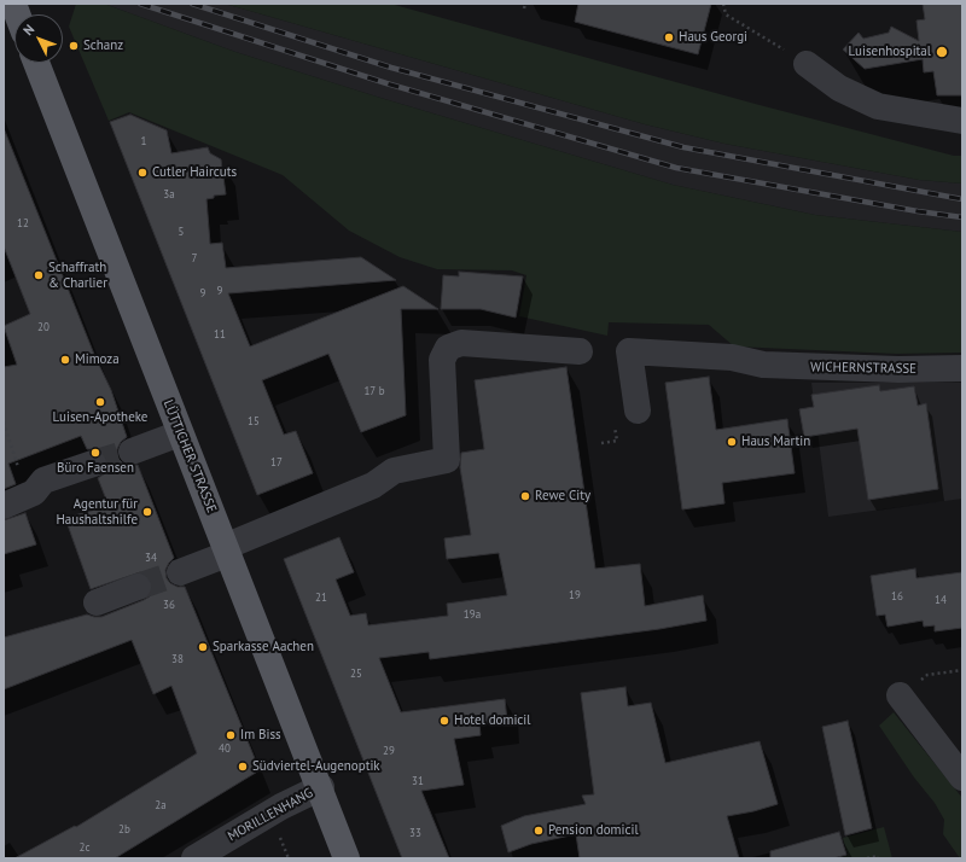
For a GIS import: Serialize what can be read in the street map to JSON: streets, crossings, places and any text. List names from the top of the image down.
{
  "streets": {
    "main road": ["LÜTTICHER STRASSE"],
    "street": ["WICHERNSTRASSE", "MORILLENHANG"]
  },
  "crossings": [
    ["LÜTTICHER STRASSE", "MORILLENHANG"]
  ],
  "places": [
    "Haus Georgi",
    "Schanz",
    "Luisenhospital",
    "Cutler Haircuts",
    "Schaffrath & Charlier",
    "Mimoza",
    "Luisen-Apotheke",
    "Haus Martin",
    "Büro Faensen",
    "Rewe City",
    "Agentur für Haushaltshilfe",
    "Sparkasse Aachen",
    "Hotel domicil",
    "Im Biss",
    "Südviertel-Augenoptik",
    "Pension domicil"
  ],
  "house_numbers": [
    "1",
    "3a",
    "12",
    "5",
    "7",
    "9",
    "9",
    "20",
    "11",
    "17 b",
    "15",
    "17",
    "34",
    "19",
    "16",
    "21",
    "14",
    "36",
    "19a",
    "38",
    "25",
    "40",
    "29",
    "31",
    "2a",
    "2b",
    "33",
    "2c"
  ],
  "north": "top left"
}
